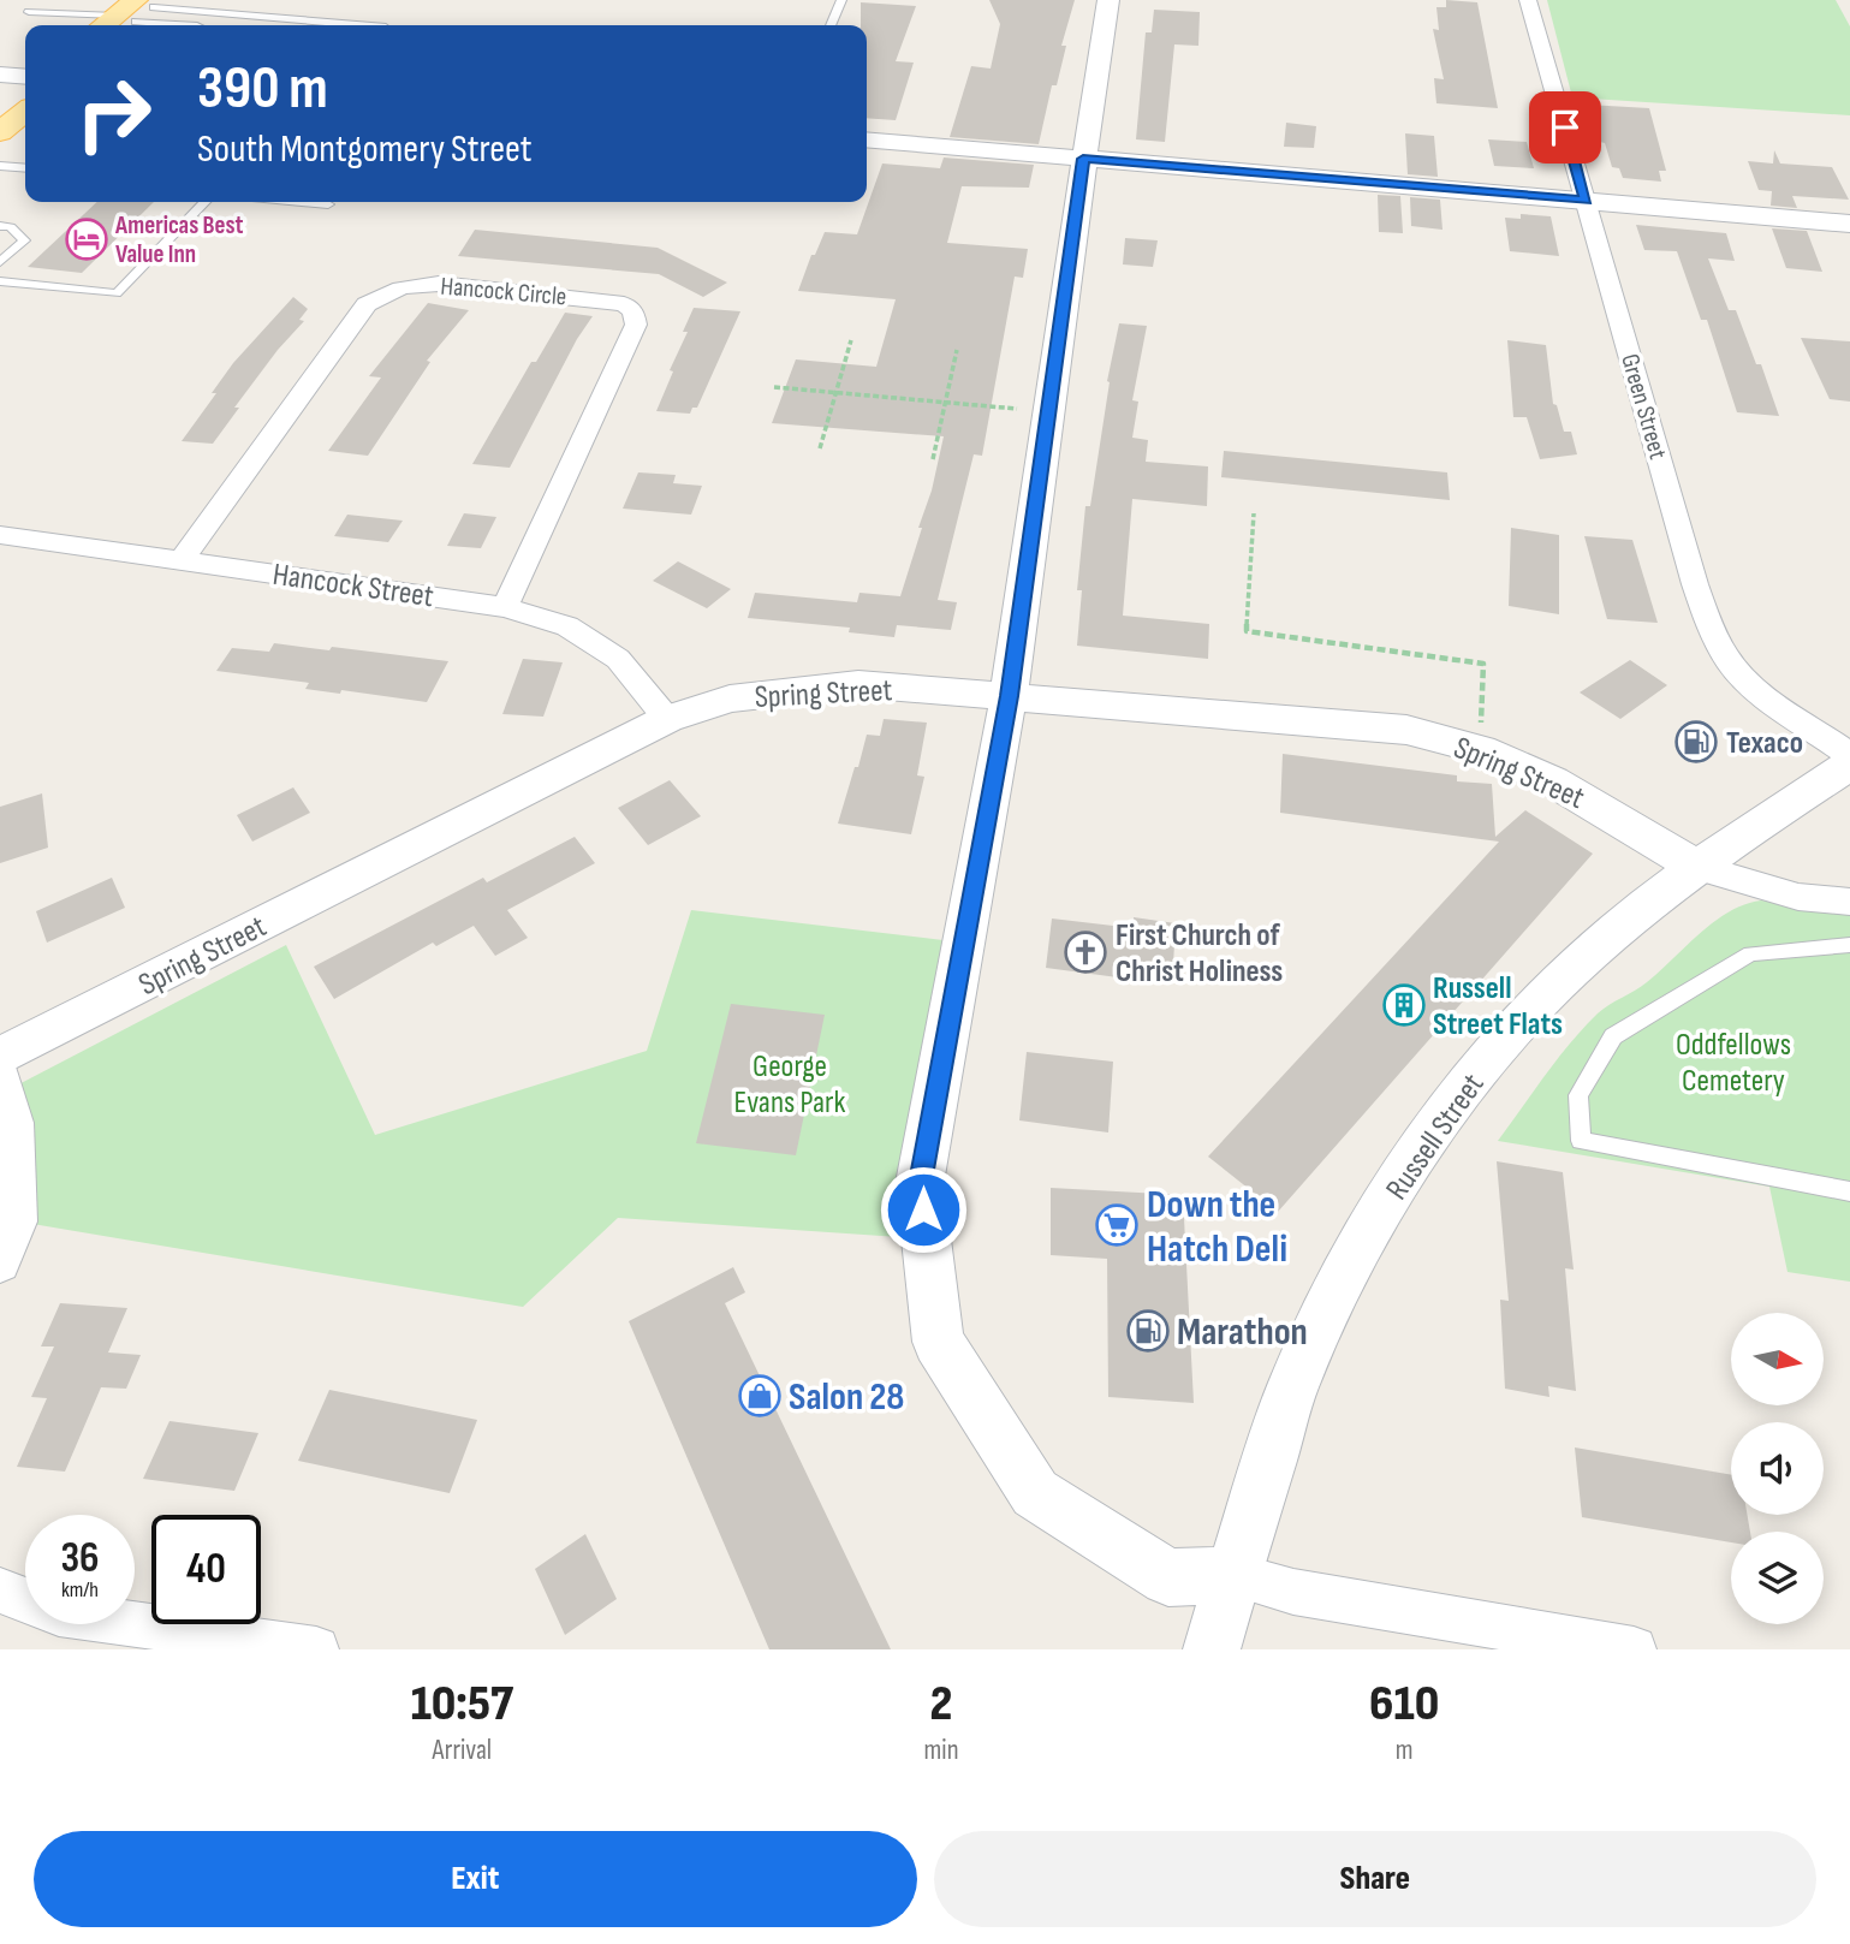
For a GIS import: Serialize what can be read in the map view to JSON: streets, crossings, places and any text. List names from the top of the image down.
{
  "streets": {
    "street": [
      "Hancock Circle",
      "Green Street",
      "Hancock Street",
      "Spring Street",
      "Russell Street"
    ]
  },
  "crossings": [
    ["Hancock Circle", "Hancock Street"],
    ["Hancock Street", "Spring Street"],
    ["Spring Street", "Russell Street"]
  ],
  "parks": ["Oddfellows Cemetery", "George Evans Park"],
  "places": {
    "hotel": ["Americas Best Value Inn"],
    "fuel station": ["Texaco", "Marathon"],
    "church": ["First Church of Christ Holiness"],
    "building": ["Russell Street Flats"],
    "supermarket": ["Down the Hatch Deli"],
    "shop": ["Salon 28"]
  },
  "north": "right",
  "page": {
    "turn": ["390 m", "South Montgomery Street"],
    "speed": "36 km/h",
    "limit": "40",
    "eta": [
      "10:57",
      "Arrival",
      "2",
      "min",
      "610",
      "m"
    ],
    "buttons": ["Exit", "Share"]
  }
}
